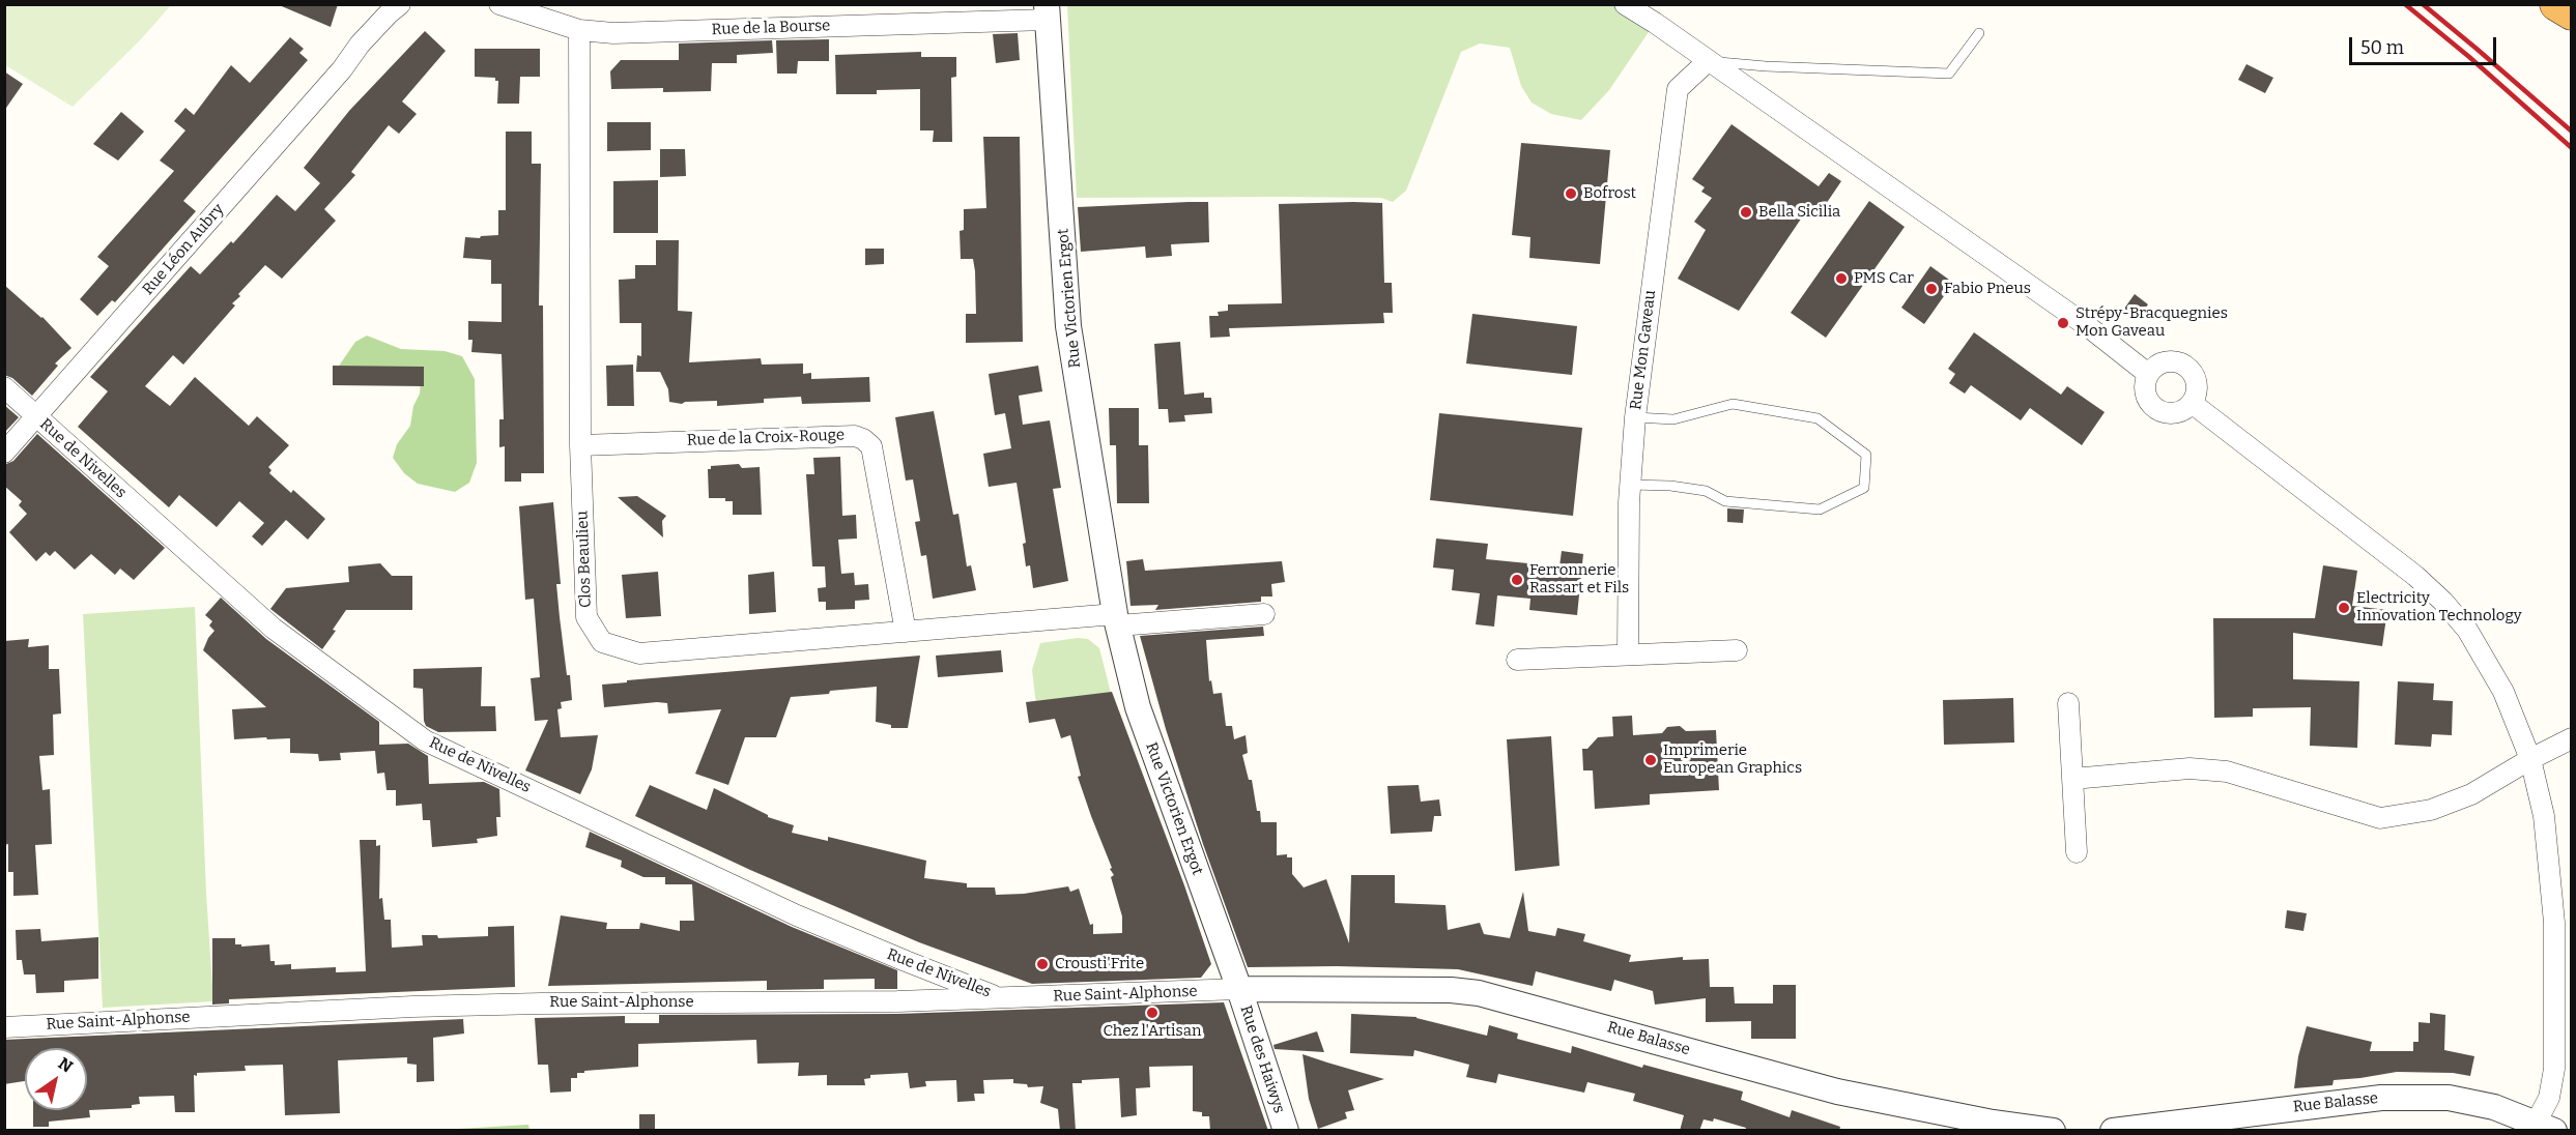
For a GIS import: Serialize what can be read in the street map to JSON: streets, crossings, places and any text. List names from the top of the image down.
{
  "streets": {
    "street": [
      "Rue de la Bourse",
      "Rue Léon Aubry",
      "Rue Victorien Ergot",
      "Rue Mon Gaveau",
      "Rue de la Croix-Rouge",
      "Rue de Nivelles",
      "Clos Beaulieu",
      "Rue Saint-Alphonse",
      "Rue Balasse",
      "Rue des Haiwys"
    ]
  },
  "crossings": [
    ["Rue de la Bourse", "Rue Victorien Ergot"],
    ["Rue de la Bourse", "Clos Beaulieu"],
    ["Rue Léon Aubry", "Rue de Nivelles"],
    ["Rue Victorien Ergot", "Clos Beaulieu"],
    ["Rue Victorien Ergot", "Rue Saint-Alphonse"],
    ["Rue Victorien Ergot", "Rue Balasse"],
    ["Rue Victorien Ergot", "Rue des Haiwys"],
    ["Rue de la Croix-Rouge", "Clos Beaulieu"],
    ["Rue de Nivelles", "Rue Saint-Alphonse"],
    ["Rue Saint-Alphonse", "Rue Balasse"],
    ["Rue Saint-Alphonse", "Rue des Haiwys"],
    ["Rue Balasse", "Rue des Haiwys"]
  ],
  "places": [
    "Bofrost",
    "Bella Sicilia",
    "PMS Car",
    "Fabio Pneus",
    "Strépy-Bracquegnies Mon Gaveau",
    "Ferronnerie Rassart et Fils",
    "Electricity Innovation Technology",
    "Imprimerie European Graphics",
    "Crousti'Frite",
    "Chez l'Artisan"
  ],
  "scale_bar": "50 m",
  "north": "top right"
}
